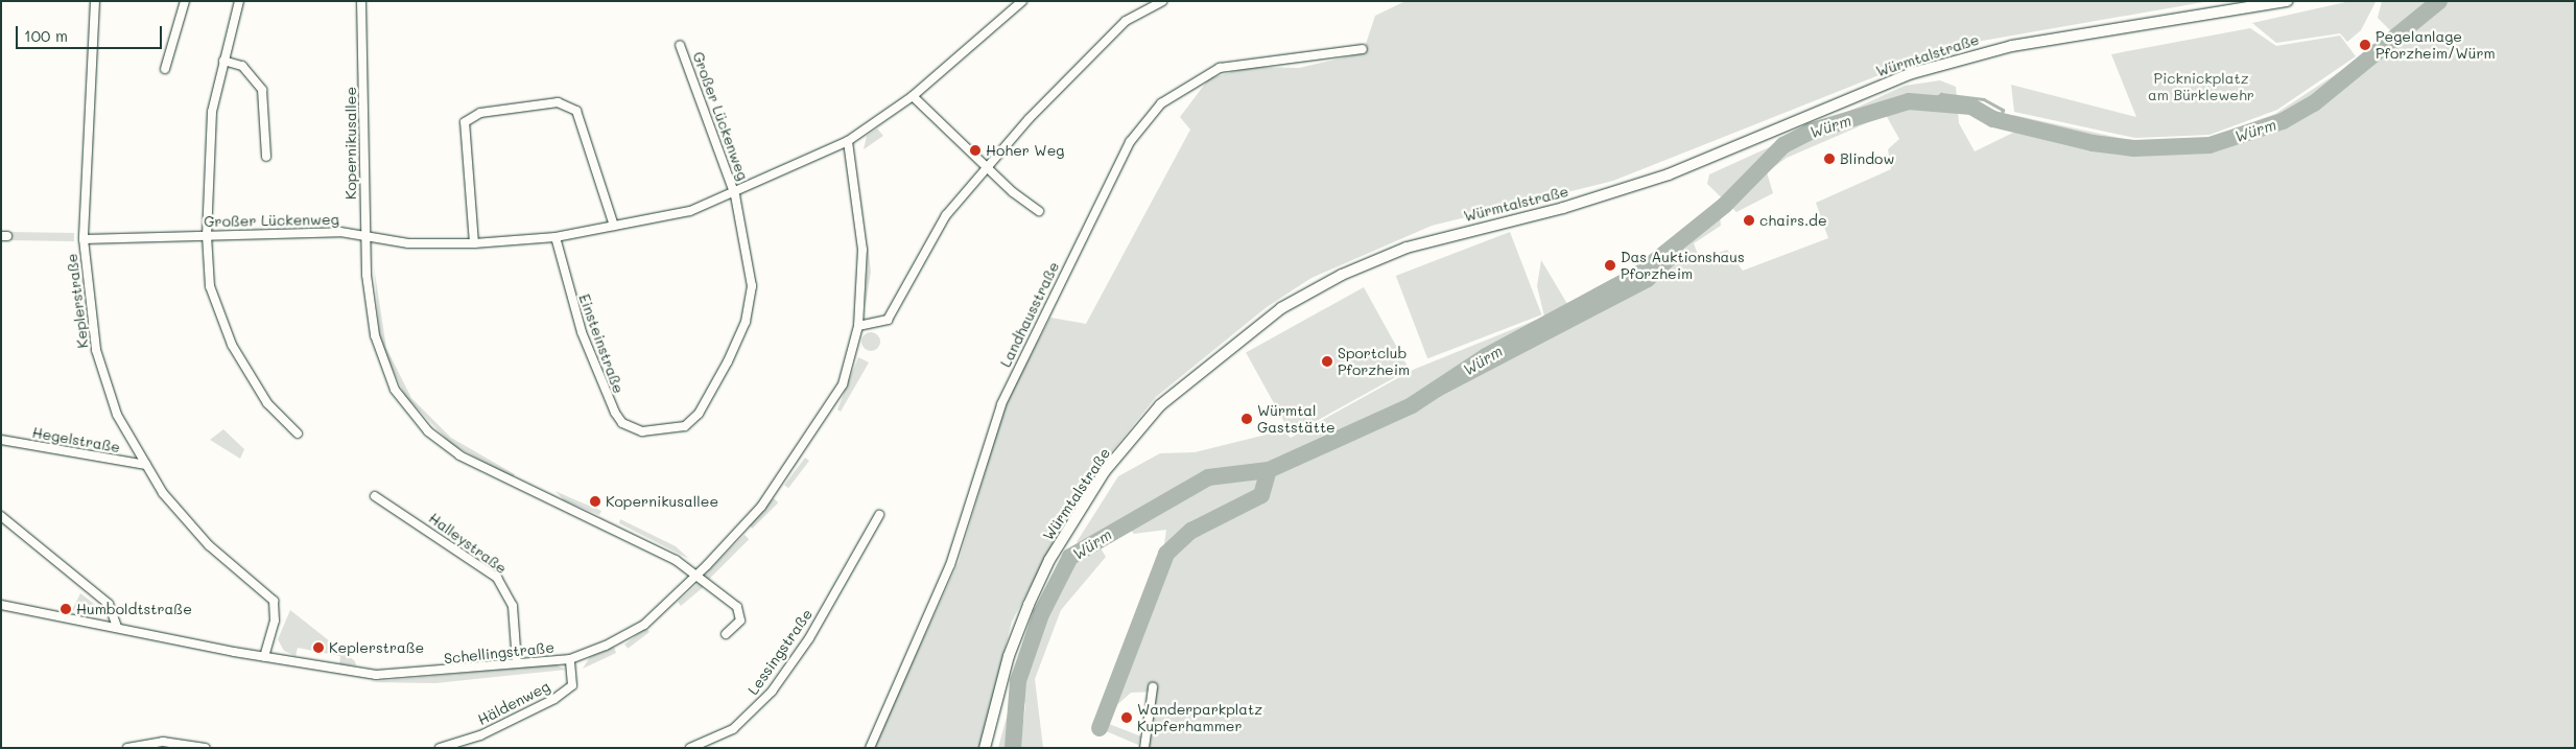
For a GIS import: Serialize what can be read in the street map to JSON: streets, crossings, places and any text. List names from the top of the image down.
{
  "streets": {
    "main road": ["Würmtalstraße"],
    "street": [
      "Großer Lückenweg",
      "Kopernikusallee",
      "Keplerstraße",
      "Landhausstraße",
      "Einsteinstraße",
      "Hegelstraße",
      "Halleystraße",
      "Lessingstraße",
      "Schellingstraße",
      "Häldenweg"
    ]
  },
  "crossings": [
    ["Großer Lückenweg", "Kopernikusallee"],
    ["Großer Lückenweg", "Keplerstraße"],
    ["Großer Lückenweg", "Einsteinstraße"],
    ["Großer Lückenweg", "Schellingstraße"],
    ["Kopernikusallee", "Schellingstraße"],
    ["Keplerstraße", "Hegelstraße"],
    ["Keplerstraße", "Schellingstraße"],
    ["Halleystraße", "Schellingstraße"],
    ["Schellingstraße", "Häldenweg"]
  ],
  "water": ["Würm"],
  "parks": ["Picknickplatz am Bürklewehr"],
  "places": [
    "Pegelanlage Pforzheim/Würm",
    "Hoher Weg",
    "Blindow",
    "chairs.de",
    "Das Auktionshaus Pforzheim",
    "Sportclub Pforzheim",
    "Würmtal Gaststätte",
    "Kopernikusallee",
    "Humboldtstraße",
    "Keplerstraße",
    "Wanderparkplatz Kupferhammer"
  ],
  "scale_bar": "100 m"
}
